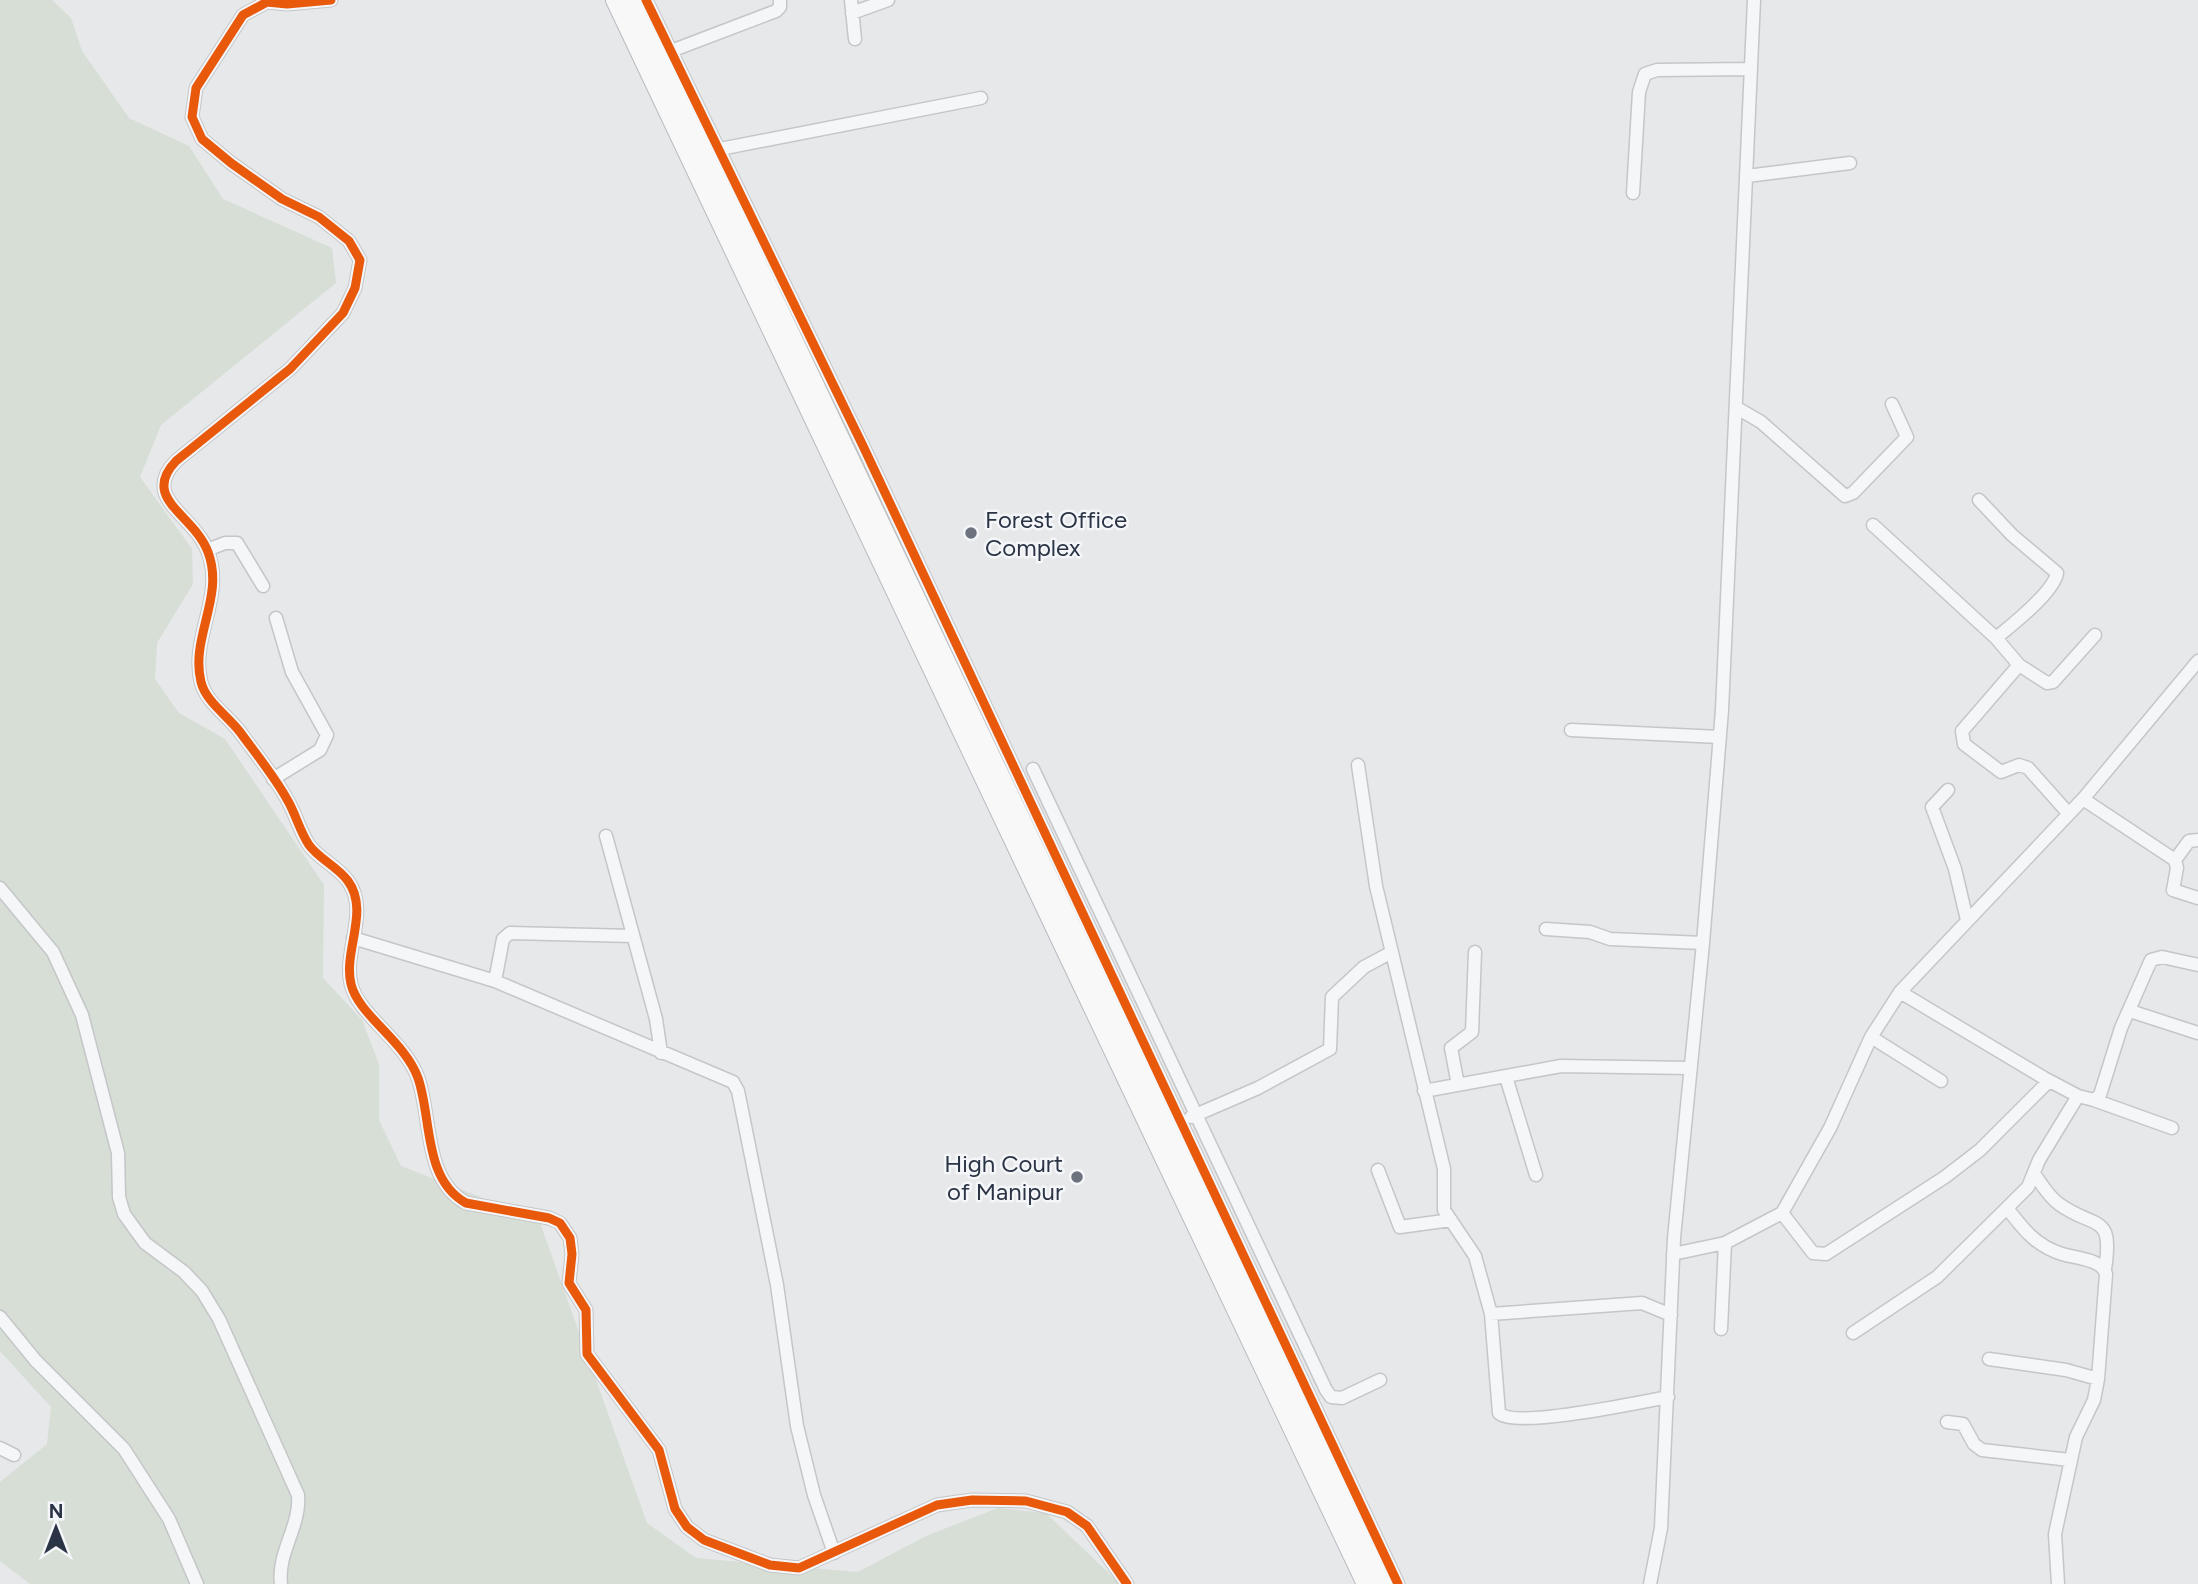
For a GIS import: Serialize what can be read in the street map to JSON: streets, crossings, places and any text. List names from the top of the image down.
{
  "places": ["Forest Office Complex", "High Court of Manipur"],
  "north": "top"
}
